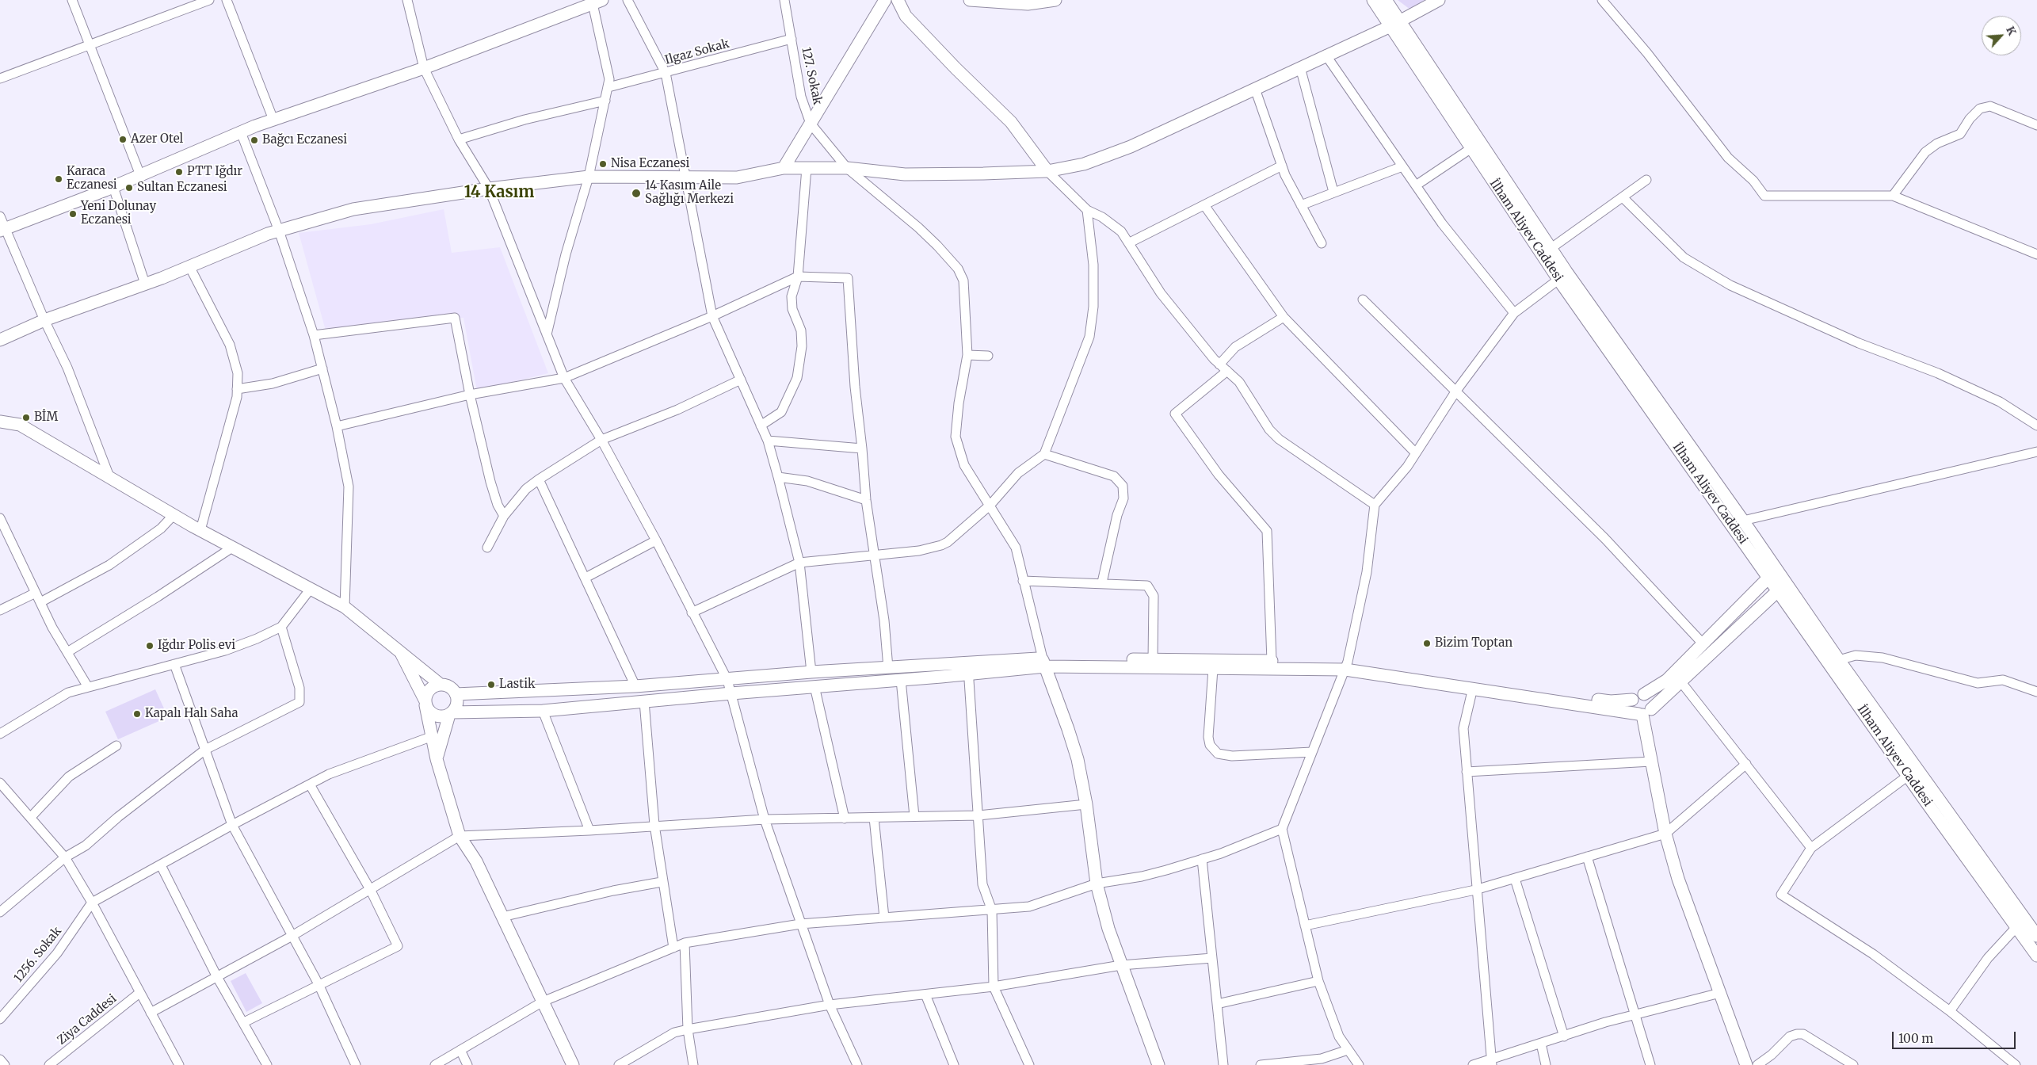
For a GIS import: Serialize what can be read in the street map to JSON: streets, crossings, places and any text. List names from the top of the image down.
{
  "streets": {
    "street": [
      "Ilgaz Sokak",
      "127. Sokak",
      "İlham Aliyev Caddesi",
      "1256. Sokak",
      "Ziya Caddesi"
    ]
  },
  "crossings": [
    ["Ilgaz Sokak", "127. Sokak"]
  ],
  "districts": ["14 Kasım"],
  "places": [
    "Azer Otel",
    "Bağcı Eczanesi",
    "Nisa Eczanesi",
    "PTT Iğdır",
    "Karaca Eczanesi",
    "Sultan Eczanesi",
    "14 Kasım Aile Sağlığı Merkezi",
    "Yeni Dolunay Eczanesi",
    "BİM",
    "Bizim Toptan",
    "Iğdır Polis evi",
    "Lastik",
    "Kapalı Halı Saha"
  ],
  "scale_bar": "100 m",
  "north": "top right"
}
